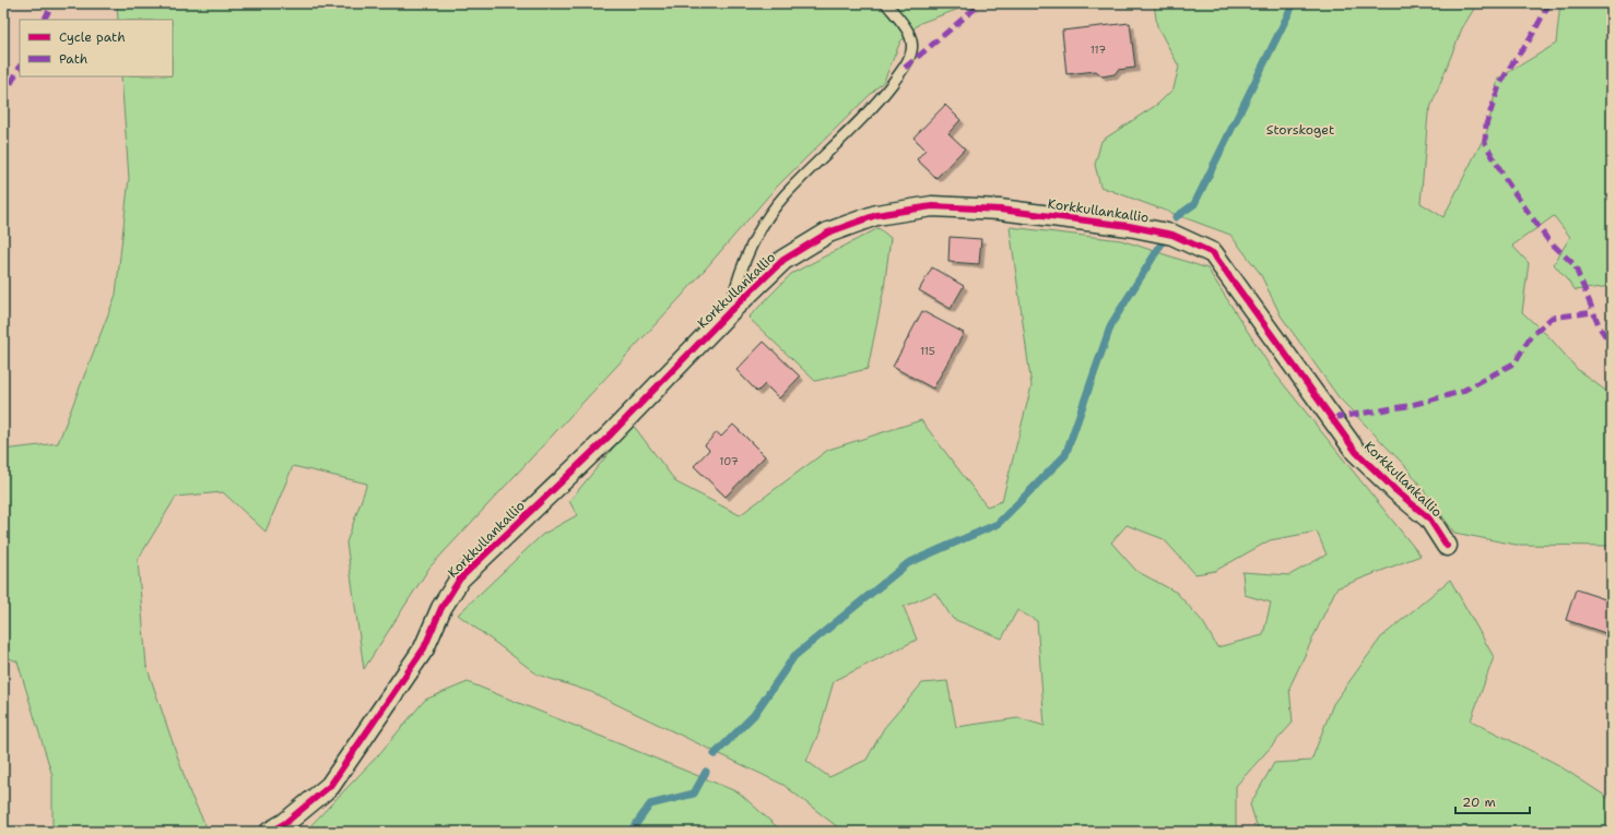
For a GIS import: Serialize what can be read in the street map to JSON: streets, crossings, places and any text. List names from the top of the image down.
{
  "streets": {
    "street": ["Korkkullankallio"]
  },
  "parks": ["Storskoget"],
  "house_numbers": ["117", "115", "107"],
  "legend": ["Cycle path", "Path"],
  "scale_bar": "20 m"
}
